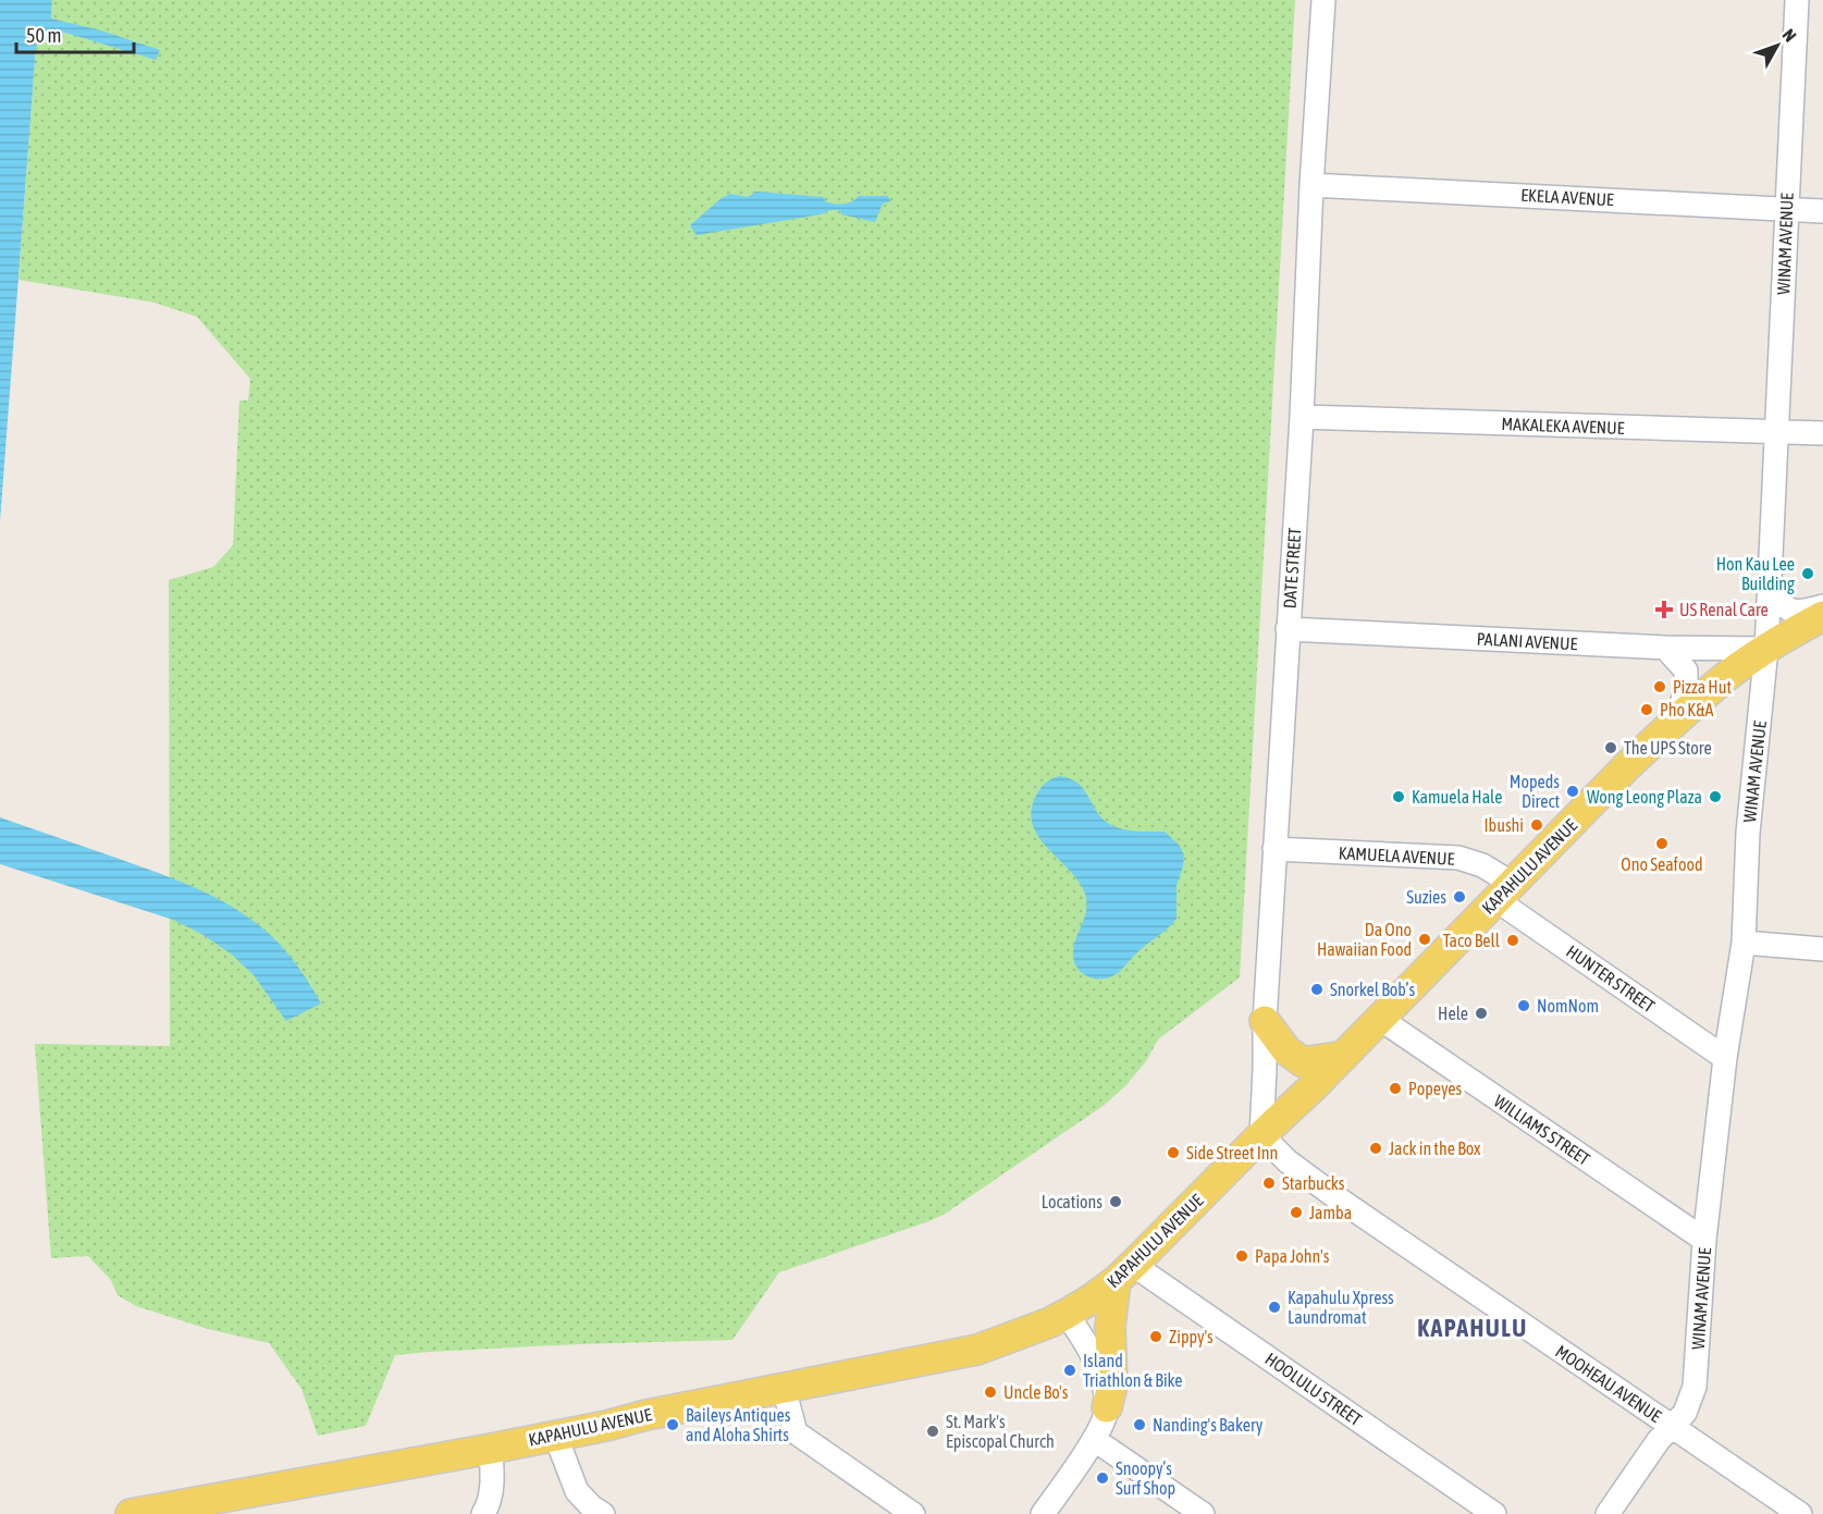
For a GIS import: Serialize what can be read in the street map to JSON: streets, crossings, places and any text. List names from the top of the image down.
{
  "streets": {
    "main road": ["KAPAHULU AVENUE"],
    "street": [
      "EKELA AVENUE",
      "WINAM AVENUE",
      "MAKALEKA AVENUE",
      "DATE STREET",
      "PALANI AVENUE",
      "KAMUELA AVENUE",
      "HUNTER STREET",
      "WILLIAMS STREET",
      "MOOHEAU AVENUE",
      "HOOLULU STREET"
    ]
  },
  "crossings": [
    ["EKELA AVENUE", "WINAM AVENUE"],
    ["EKELA AVENUE", "DATE STREET"],
    ["WINAM AVENUE", "MAKALEKA AVENUE"],
    ["WINAM AVENUE", "PALANI AVENUE"],
    ["WINAM AVENUE", "KAPAHULU AVENUE"],
    ["WINAM AVENUE", "HUNTER STREET"],
    ["WINAM AVENUE", "WILLIAMS STREET"],
    ["WINAM AVENUE", "MOOHEAU AVENUE"],
    ["MAKALEKA AVENUE", "DATE STREET"],
    ["DATE STREET", "PALANI AVENUE"],
    ["DATE STREET", "KAMUELA AVENUE"],
    ["DATE STREET", "KAPAHULU AVENUE"],
    ["DATE STREET", "MOOHEAU AVENUE"],
    ["PALANI AVENUE", "KAPAHULU AVENUE"],
    ["KAMUELA AVENUE", "KAPAHULU AVENUE"],
    ["KAMUELA AVENUE", "HUNTER STREET"],
    ["KAPAHULU AVENUE", "HUNTER STREET"],
    ["KAPAHULU AVENUE", "WILLIAMS STREET"],
    ["KAPAHULU AVENUE", "MOOHEAU AVENUE"],
    ["KAPAHULU AVENUE", "HOOLULU STREET"]
  ],
  "districts": ["KAPAHULU"],
  "places": {
    "other": [
      "Hon Kau Lee Building",
      "Pizza Hut",
      "Pho K&A",
      "The UPS Store",
      "Mopeds Direct",
      "Kamuela Hale",
      "Wong Leong Plaza",
      "Ibushi",
      "Ono Seafood",
      "Suzies",
      "Da Ono Hawaiian Food",
      "Taco Bell",
      "Snorkel Bob’s",
      "NomNom",
      "Hele",
      "Popeyes",
      "Jack in the Box",
      "Side Street Inn",
      "Starbucks",
      "Locations",
      "Jamba",
      "Papa John's",
      "Kapahulu Xpress Laundromat",
      "Zippy's",
      "Island Triathlon & Bike",
      "Uncle Bo's",
      "Baileys Antiques and Aloha Shirts",
      "Nanding's Bakery",
      "St. Mark's Episcopal Church",
      "Snoopy’s Surf Shop"
    ],
    "health": ["US Renal Care"]
  },
  "scale_bar": "50 m",
  "north": "top right"
}
